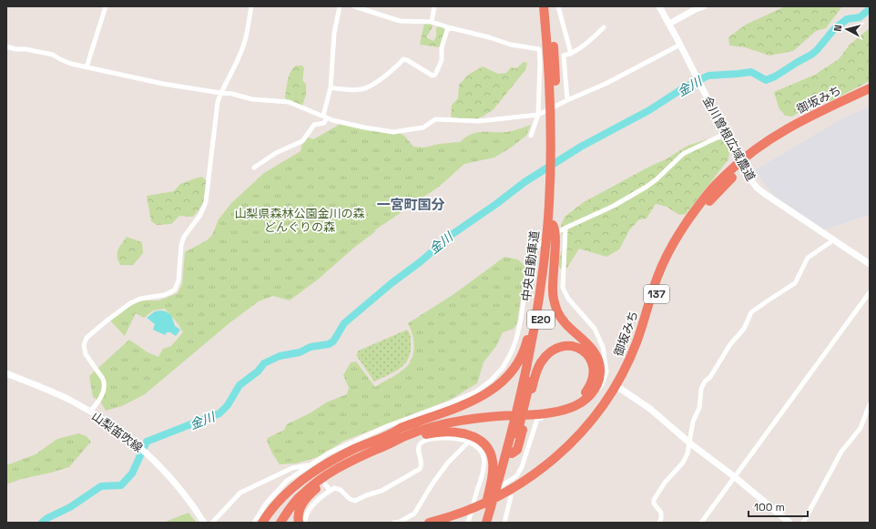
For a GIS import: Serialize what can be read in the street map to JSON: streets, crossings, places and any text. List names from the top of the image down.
{
  "streets": {
    "highway": [
      "御坂みち",
      "中央自動車道",
      "137",
      "E20"
    ],
    "street": ["金川曽根広域農道", "山梨笛吹線"]
  },
  "crossings": [
    ["御坂みち", "金川曽根広域農道"]
  ],
  "districts": ["一宮町国分"],
  "water": ["金川"],
  "parks": ["山梨県森林公園金川の森 どんぐりの森"],
  "scale_bar": "100 m",
  "north": "left"
}
